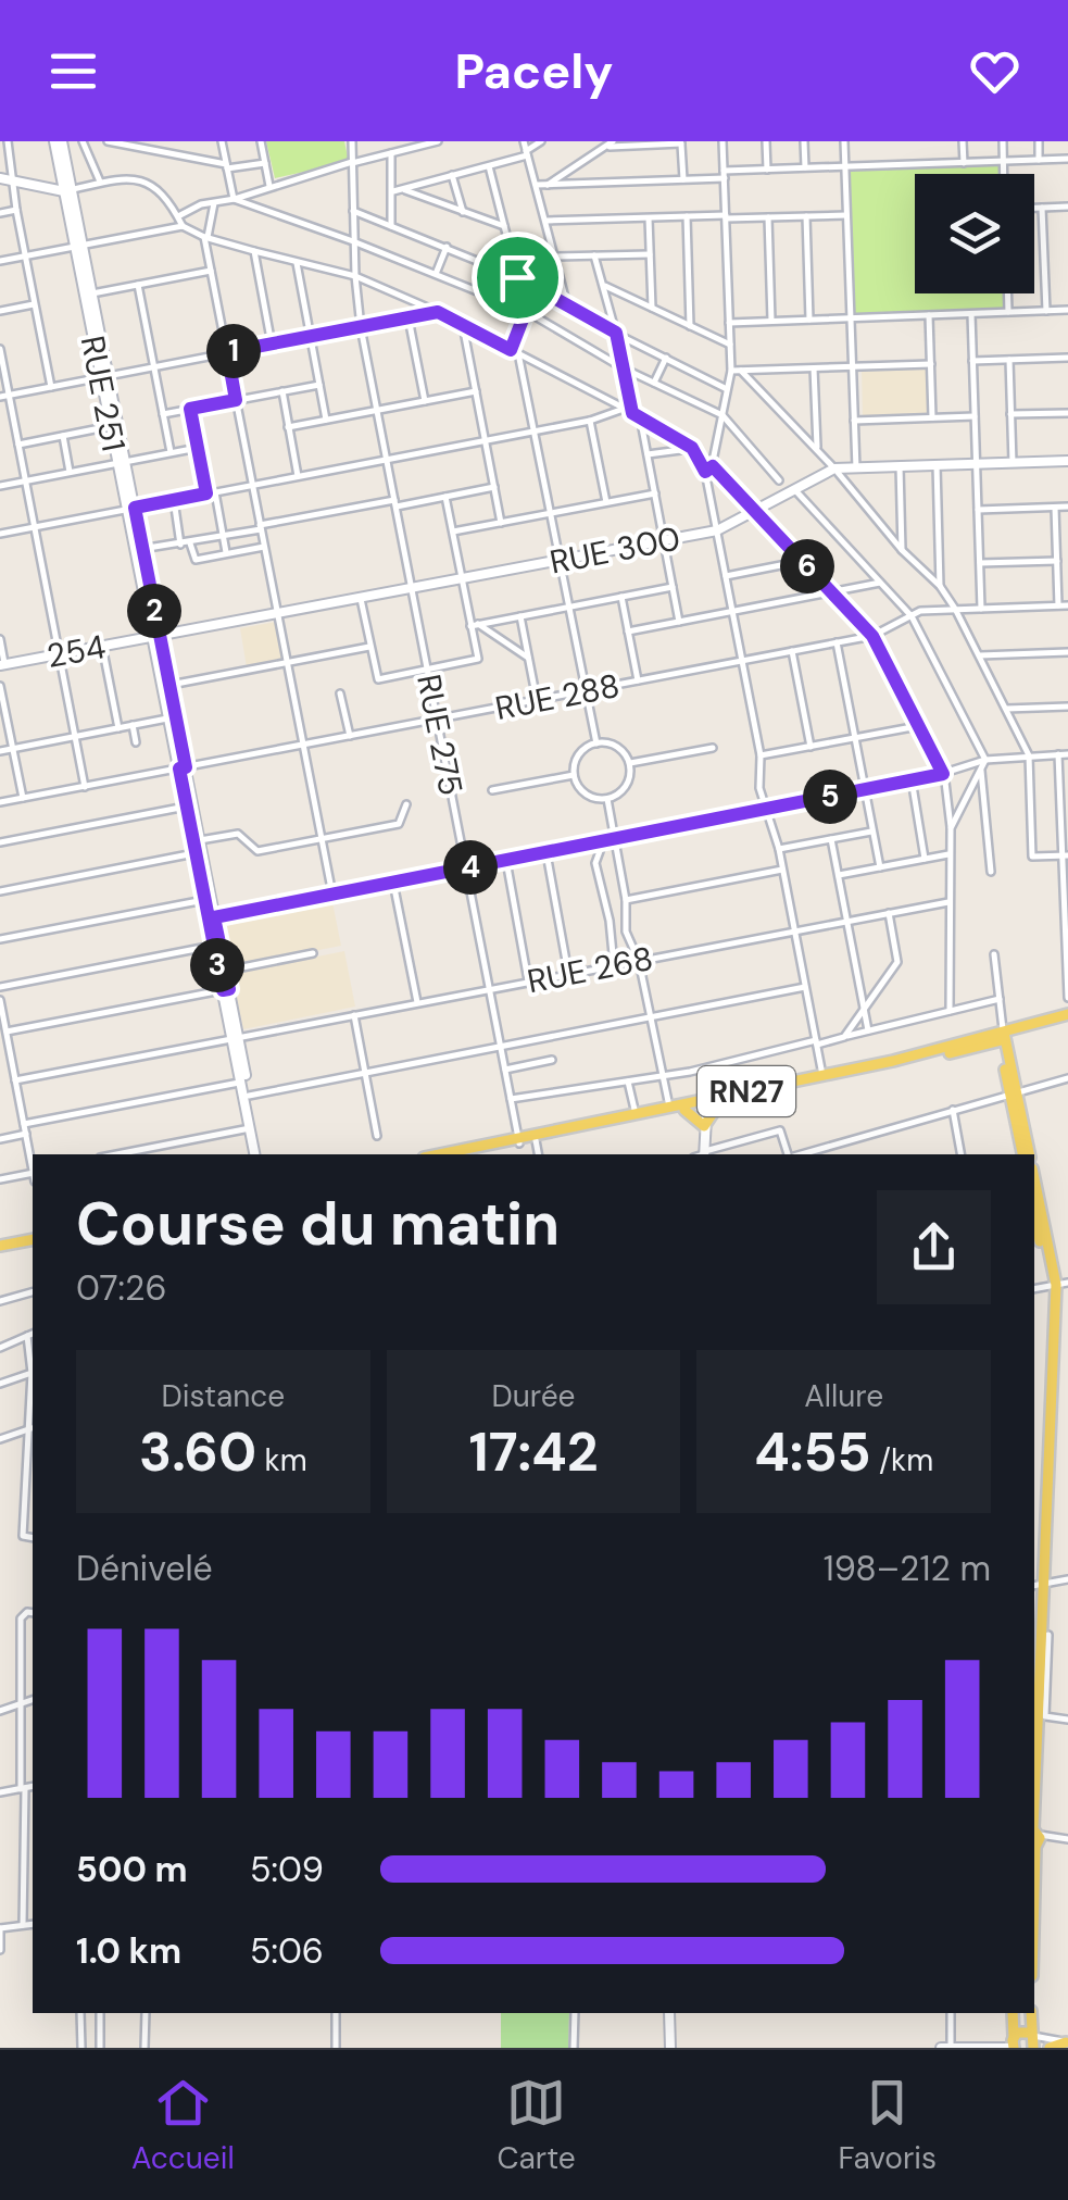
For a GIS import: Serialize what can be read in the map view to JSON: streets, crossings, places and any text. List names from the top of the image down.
{
  "streets": {
    "main road": [
      "RUE 251",
      "RUE 300",
      "254",
      "RN27"
    ],
    "street": ["RUE 288", "RUE 275", "RUE 268"]
  },
  "crossings": [
    ["RUE 251", "RUE 300"],
    ["RUE 251", "254"],
    ["RUE 251", "RUE 288"],
    ["RUE 251", "RUE 268"],
    ["RUE 300", "254"],
    ["RUE 300", "RUE 275"],
    ["RUE 288", "RUE 275"],
    ["RUE 275", "RUE 268"],
    ["RUE 275", "RN27"]
  ],
  "page": {
    "header": "Pacely",
    "pins": [
      "1",
      "6",
      "2",
      "5",
      "4",
      "3"
    ],
    "heading": ["Course du matin", "07:26"],
    "stats": [
      ["Distance", "3.60 km"],
      ["Durée", "17:42"],
      ["Allure", "4:55 /km"]
    ],
    "chart": ["Dénivelé", "198–212 m"],
    "list": [
      {
        "name": "500 m",
        "note": "5:09"
      },
      {
        "name": "1.0 km",
        "note": "5:06"
      }
    ],
    "tabs": ["Accueil", "Carte", "Favoris"]
  }
}
